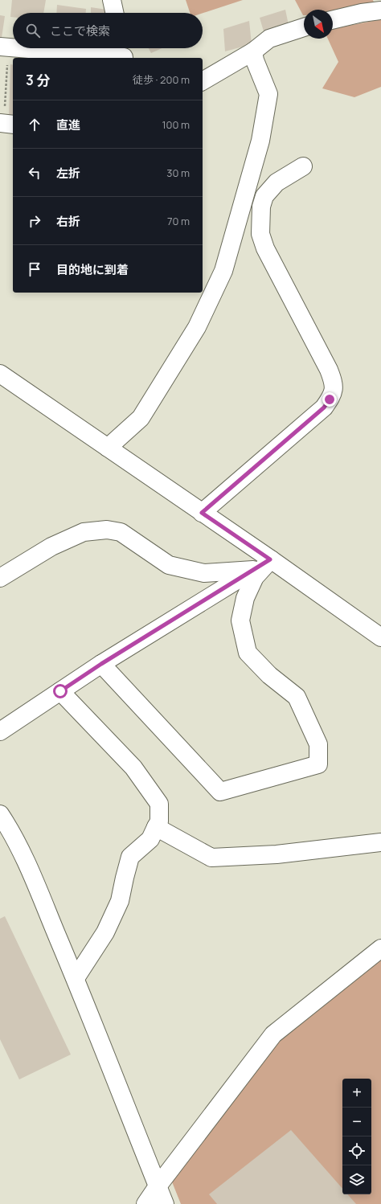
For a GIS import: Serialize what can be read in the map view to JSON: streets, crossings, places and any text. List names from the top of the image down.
{
  "north": "bottom right",
  "page": {
    "search": "ここで検索",
    "heading": ["3 分", "徒歩 · 200 m"],
    "list": [
      ["直進", "100 m"],
      ["左折", "30 m"],
      ["右折", "70 m"],
      "目的地に到着"
    ],
    "map_buttons": ["+", "−"]
  }
}
